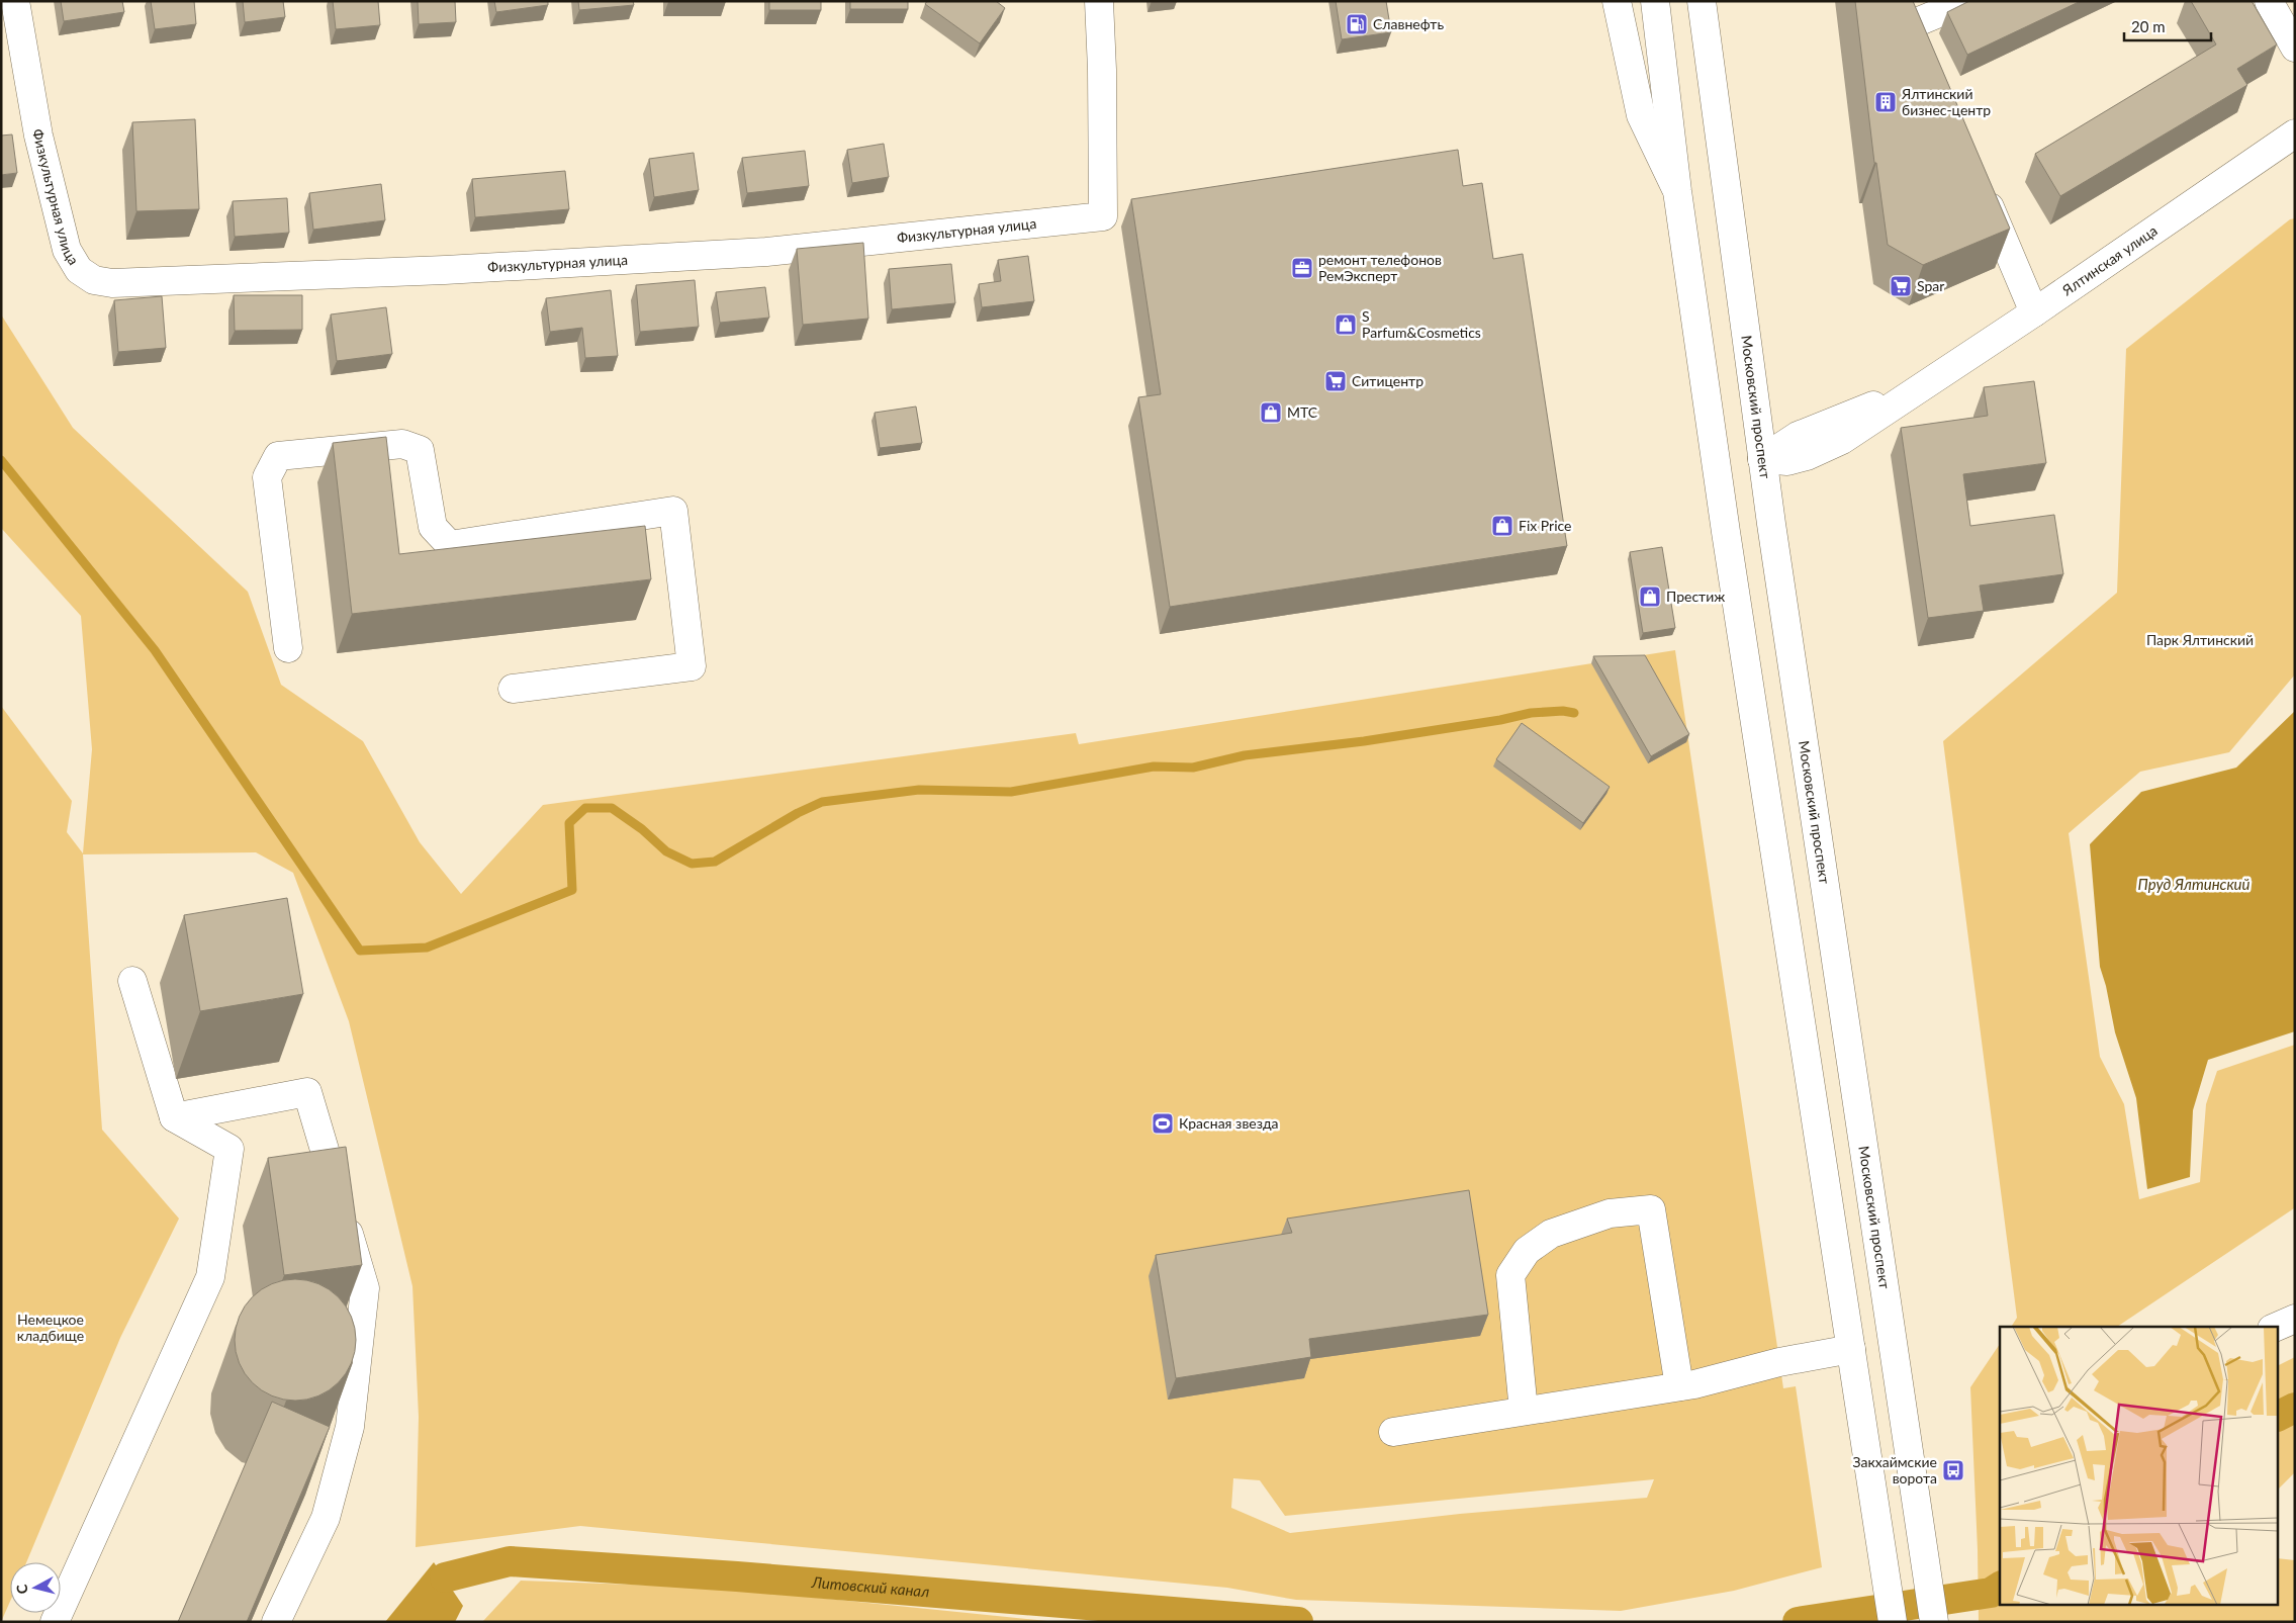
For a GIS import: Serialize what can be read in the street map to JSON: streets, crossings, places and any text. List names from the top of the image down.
{
  "streets": {
    "main road": ["Физкультурная улица", "Ялтинская улица", "Московский проспект"]
  },
  "crossings": [
    ["Ялтинская улица", "Московский проспект"]
  ],
  "water": ["Пруд Ялтинский", "Литовский канал"],
  "parks": ["Парк Ялтинский", "Немецкое кладбище"],
  "places": {
    "fuel station": ["Славнефть"],
    "building": ["Ялтинский бизнес-центр"],
    "office": ["ремонт телефонов РемЭксперт"],
    "supermarket": ["Spar", "Ситицентр"],
    "shop": [
      "S Parfum&Cosmetics",
      "МТС",
      "Fix Price",
      "Престиж"
    ],
    "sports": ["Красная звезда"],
    "bus stop": ["Закхаймские ворота"]
  },
  "scale_bar": "20 m",
  "north": "left"
}
